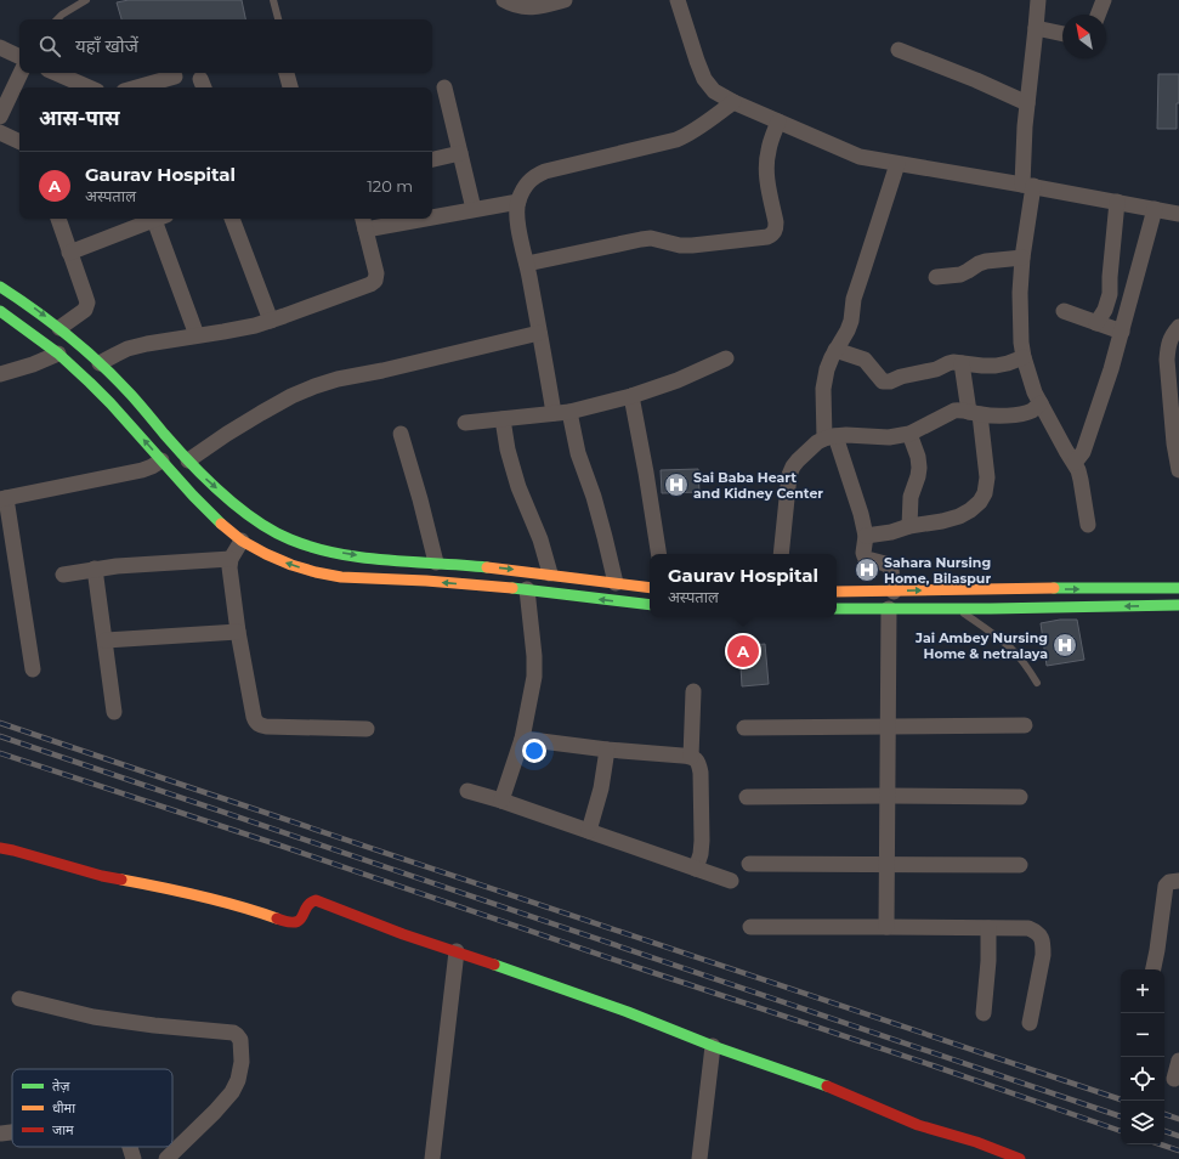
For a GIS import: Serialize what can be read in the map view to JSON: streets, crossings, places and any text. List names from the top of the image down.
{
  "places": {
    "hospital": ["Sai Baba Heart and Kidney Center", "Sahara Nursing Home, Bilaspur", "Jai Ambey Nursing Home & netralaya"]
  },
  "legend": ["तेज़", "धीमा", "जाम"],
  "north": "top left",
  "page": {
    "search": "यहाँ खोजें",
    "heading": "आस-पास",
    "list": [
      {
        "mark": "A",
        "name": "Gaurav Hospital",
        "note": "अस्पताल",
        "value": "120 m"
      }
    ],
    "popup": ["Gaurav Hospital", "अस्पताल"],
    "pins": "A",
    "map_buttons": ["+", "−"]
  }
}
